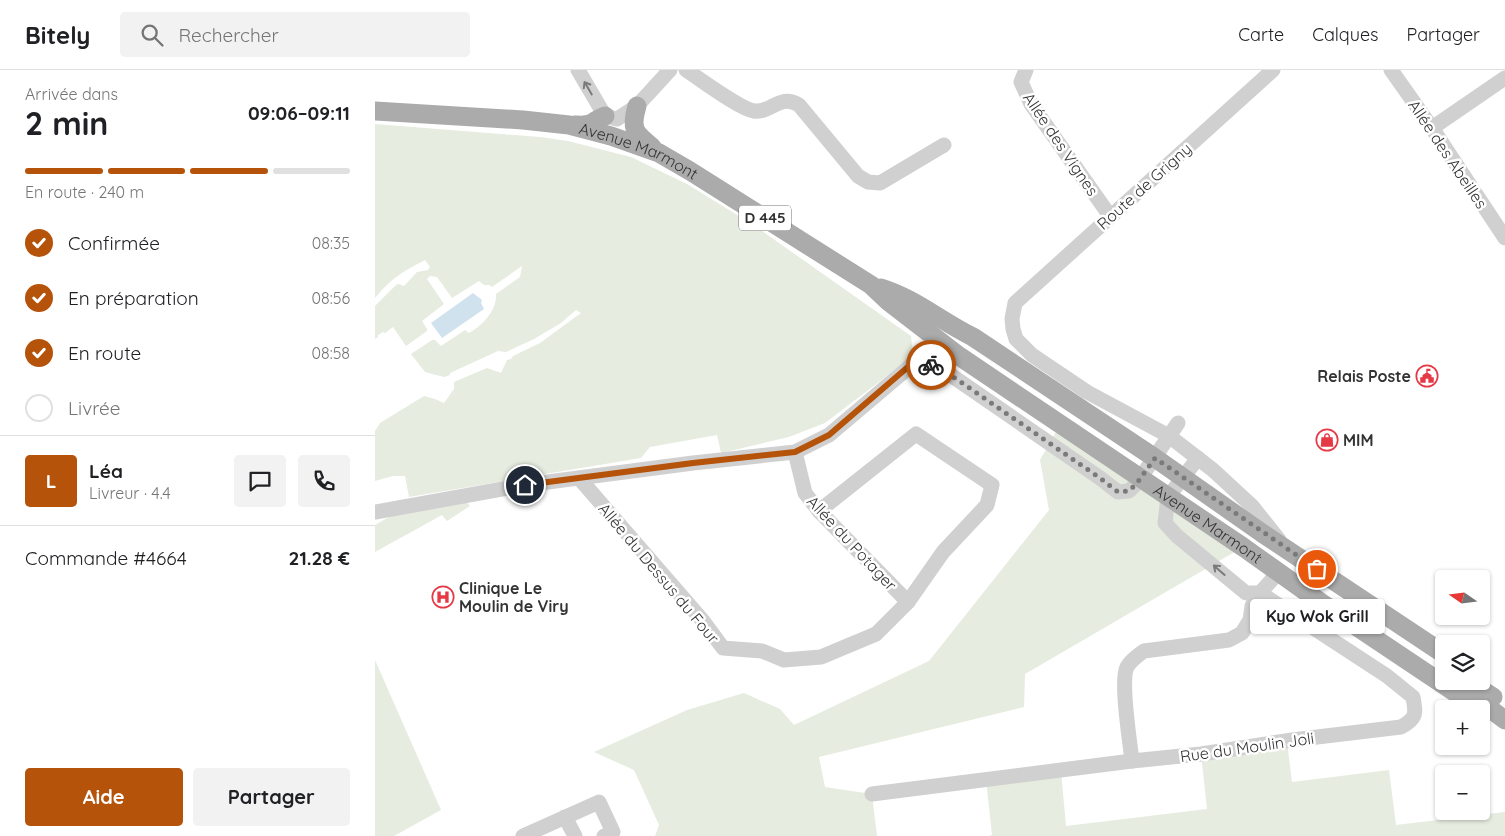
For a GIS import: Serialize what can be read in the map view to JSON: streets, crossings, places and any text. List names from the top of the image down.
{
  "streets": {
    "main road": ["Avenue Marmont", "D 445"],
    "street": [
      "Allée des Vignes",
      "Allée des Abeilles",
      "Route de Grigny",
      "Allée du Potager",
      "Allée du Dessus du Four",
      "Rue du Moulin Joli"
    ]
  },
  "crossings": [
    ["Allée des Vignes", "Route de Grigny"],
    ["Allée du Potager", "Allée du Dessus du Four"]
  ],
  "places": {
    "public building": ["Relais Poste"],
    "shop": ["MIM"],
    "other": ["Kyo Wok Grill"],
    "hospital": ["Clinique Le Moulin de Viry"]
  },
  "north": "left",
  "page": {
    "header": "Bitely",
    "search": "Rechercher",
    "nav": ["Carte", "Calques", "Partager"],
    "heading": ["2 min", "Arrivée dans", "09:06–09:11"],
    "panel": [
      "Léa",
      "Livreur · 4.4",
      "Commande #4664",
      "21.28 €"
    ],
    "bar": "En route · 240 m",
    "list": [
      ["Confirmée", "08:35"],
      ["En préparation", "08:56"],
      ["En route", "08:58"],
      "Livrée"
    ],
    "round": "L",
    "map_buttons": ["+", "−"],
    "bubble": "Kyo Wok Grill",
    "buttons": ["Aide", "Partager"]
  }
}
